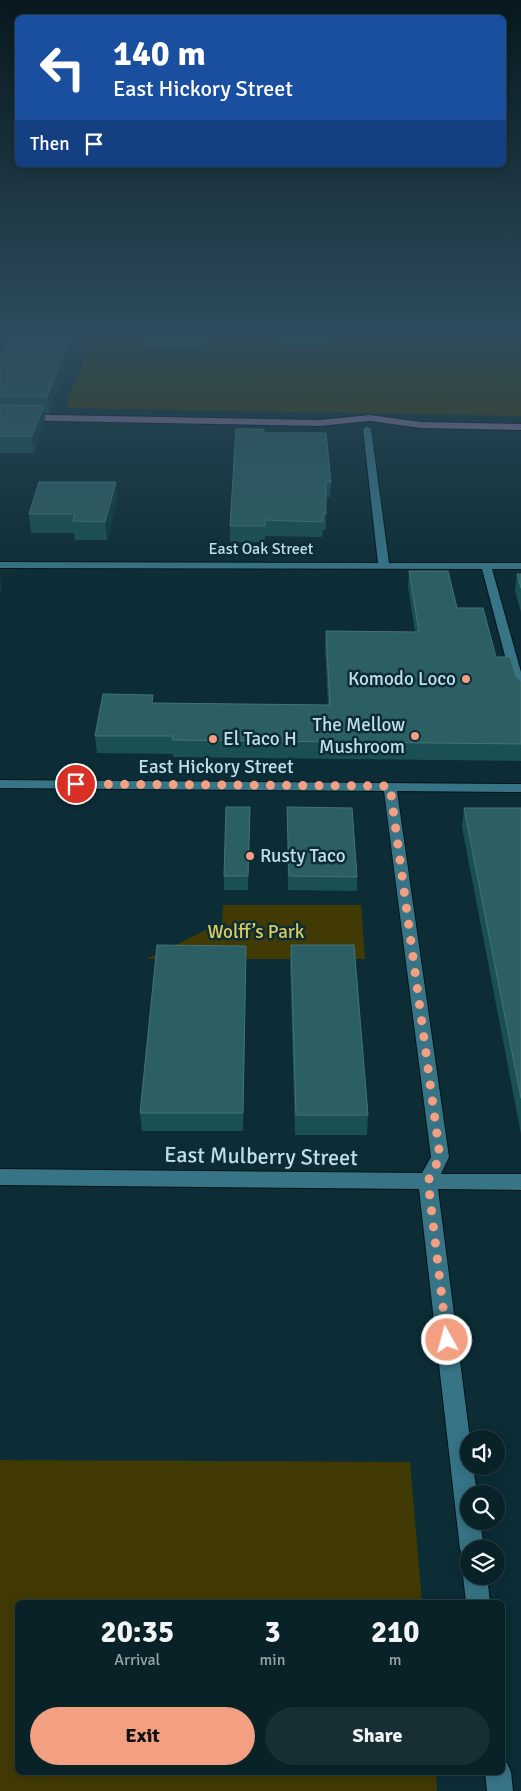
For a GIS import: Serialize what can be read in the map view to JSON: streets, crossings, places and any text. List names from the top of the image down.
{
  "streets": {
    "street": ["East Oak Street", "East Hickory Street", "East Mulberry Street"]
  },
  "parks": ["Wolff’s Park"],
  "places": [
    "Komodo Loco",
    "The Mellow Mushroom",
    "El Taco H",
    "Rusty Taco"
  ],
  "page": {
    "turn": ["140 m", "East Hickory Street"],
    "then": "Then",
    "eta": [
      "20:35",
      "Arrival",
      "3",
      "min",
      "210",
      "m"
    ],
    "buttons": ["Exit", "Share"]
  }
}
